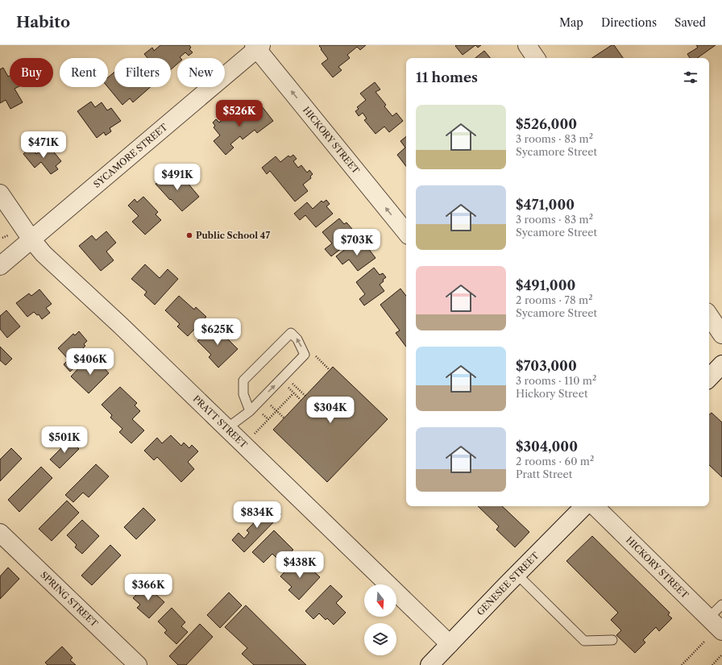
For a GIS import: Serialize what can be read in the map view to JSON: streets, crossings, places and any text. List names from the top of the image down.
{
  "streets": {
    "street": [
      "HICKORY STREET",
      "SYCAMORE STREET",
      "PRATT STREET",
      "GENESEE STREET",
      "SPRING STREET"
    ]
  },
  "crossings": [
    ["HICKORY STREET", "SYCAMORE STREET"],
    ["SYCAMORE STREET", "PRATT STREET"],
    ["PRATT STREET", "GENESEE STREET"]
  ],
  "one_way": ["HICKORY STREET"],
  "places": ["Public School 47"],
  "north": "bottom",
  "page": {
    "header": "Habito",
    "nav": ["Map", "Directions", "Saved"],
    "chip": [
      "Buy",
      "Rent",
      "Filters",
      "New"
    ],
    "heading": "11 homes",
    "list": [
      {
        "name": "$526,000",
        "note": "3 rooms · 83 m² · Sycamore Street"
      },
      {
        "name": "$471,000",
        "note": "3 rooms · 83 m² · Sycamore Street"
      },
      {
        "name": "$491,000",
        "note": "2 rooms · 78 m² · Sycamore Street"
      },
      {
        "name": "$703,000",
        "note": "3 rooms · 110 m² · Hickory Street"
      },
      {
        "name": "$304,000",
        "note": "2 rooms · 60 m² · Pratt Street"
      }
    ],
    "price": [
      "$526K",
      "$471K",
      "$491K",
      "$703K",
      "$625K",
      "$406K",
      "$304K",
      "$501K",
      "$834K",
      "$438K",
      "$366K"
    ]
  }
}
